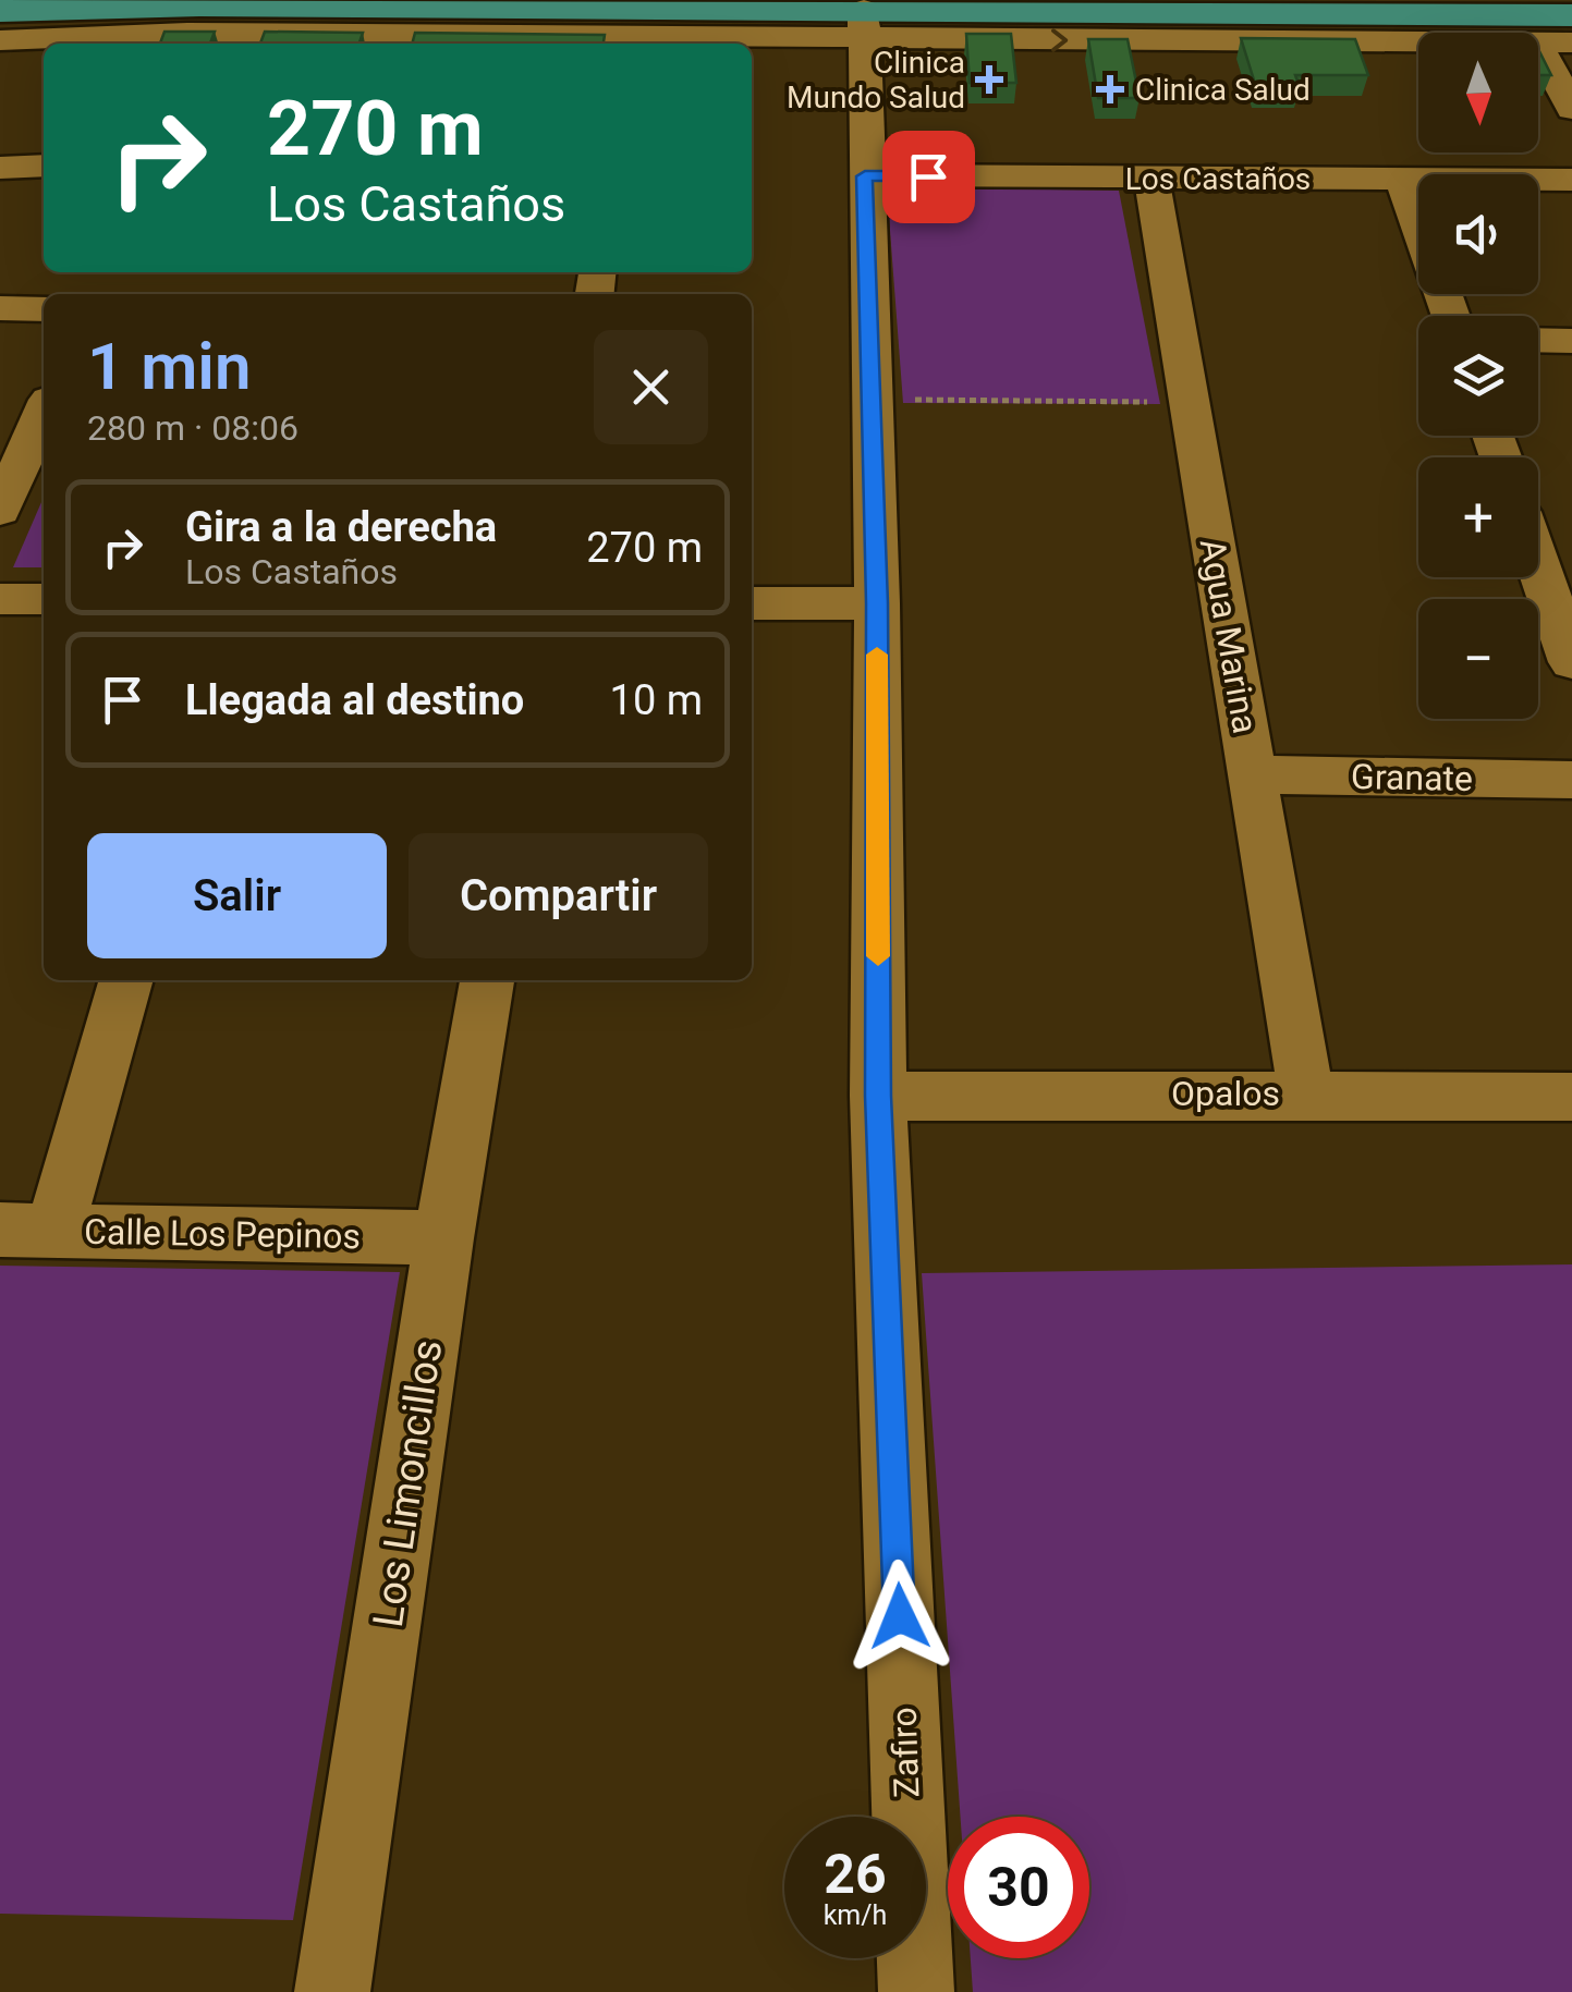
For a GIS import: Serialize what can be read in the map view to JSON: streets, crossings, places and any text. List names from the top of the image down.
{
  "streets": {
    "street": [
      "Los Castaños",
      "Agua Marina",
      "Granate",
      "Opalos",
      "Calle Los Pepinos",
      "Los Limoncillos",
      "Zafiro"
    ]
  },
  "crossings": [
    ["Los Castaños", "Agua Marina"],
    ["Los Castaños", "Zafiro"],
    ["Agua Marina", "Granate"],
    ["Agua Marina", "Opalos"],
    ["Opalos", "Zafiro"],
    ["Calle Los Pepinos", "Los Limoncillos"]
  ],
  "places": {
    "health": ["Clinica Mundo Salud", "Clinica Salud"]
  },
  "north": "bottom",
  "page": {
    "map_buttons": ["+", "−"],
    "turn": ["270 m", "Los Castaños"],
    "heading": ["1 min", "280 m · 08:06"],
    "list": [
      {
        "name": "Gira a la derecha",
        "note": "Los Castaños",
        "value": "270 m"
      },
      {
        "name": "Llegada al destino",
        "value": "10 m"
      }
    ],
    "buttons": ["Salir", "Compartir"],
    "speed": "26 km/h",
    "limit": "30"
  }
}
